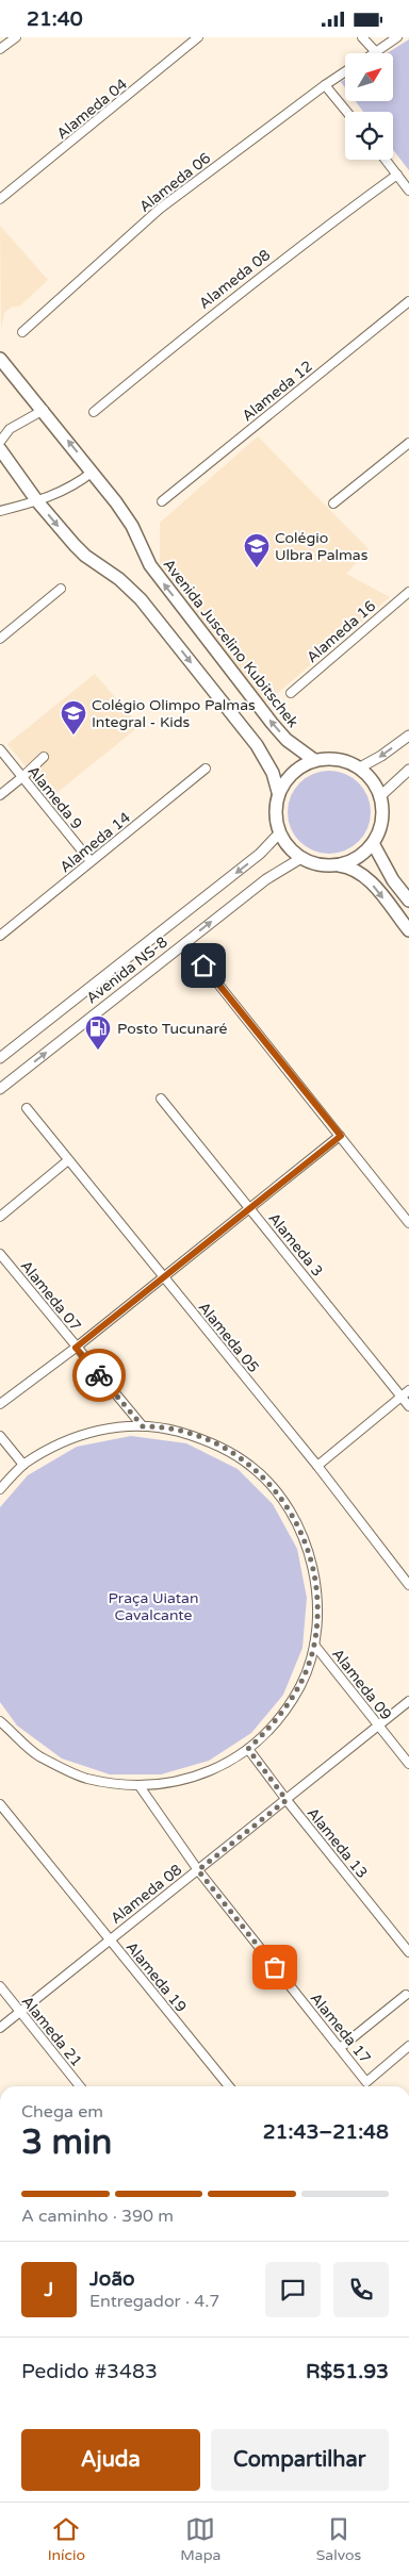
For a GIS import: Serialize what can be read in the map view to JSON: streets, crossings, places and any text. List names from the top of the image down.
{
  "streets": {
    "main road": ["Avenida Juscelino Kubitschek"],
    "street": [
      "Alameda 04",
      "Alameda 06",
      "Alameda 08",
      "Alameda 12",
      "Alameda 16",
      "Alameda 9",
      "Alameda 14",
      "Avenida NS-8",
      "Alameda 3",
      "Alameda 07",
      "Alameda 05",
      "Alameda 09",
      "Alameda 13",
      "Alameda 19",
      "Alameda 17",
      "Alameda 21"
    ]
  },
  "crossings": [
    ["Alameda 08", "Alameda 09"],
    ["Alameda 08", "Alameda 13"],
    ["Alameda 08", "Alameda 19"],
    ["Alameda 08", "Alameda 17"],
    ["Alameda 08", "Alameda 21"],
    ["Avenida Juscelino Kubitschek", "Avenida NS-8"],
    ["Alameda 9", "Alameda 14"]
  ],
  "parks": ["Praça Uiatan Cavalcante"],
  "places": {
    "school or university": ["Colégio Ulbra Palmas", "Colégio Olimpo Palmas Integral - Kids"],
    "fuel station": ["Posto Tucunaré"]
  },
  "north": "top right",
  "page": {
    "status": "21:40",
    "heading": ["3 min", "Chega em", "21:43–21:48"],
    "panel": [
      "João",
      "Entregador · 4.7",
      "Pedido #3483",
      "R$51.93"
    ],
    "bar": "A caminho · 390 m",
    "round": "J",
    "buttons": ["Ajuda", "Compartilhar"],
    "tabs": ["Início", "Mapa", "Salvos"]
  }
}
